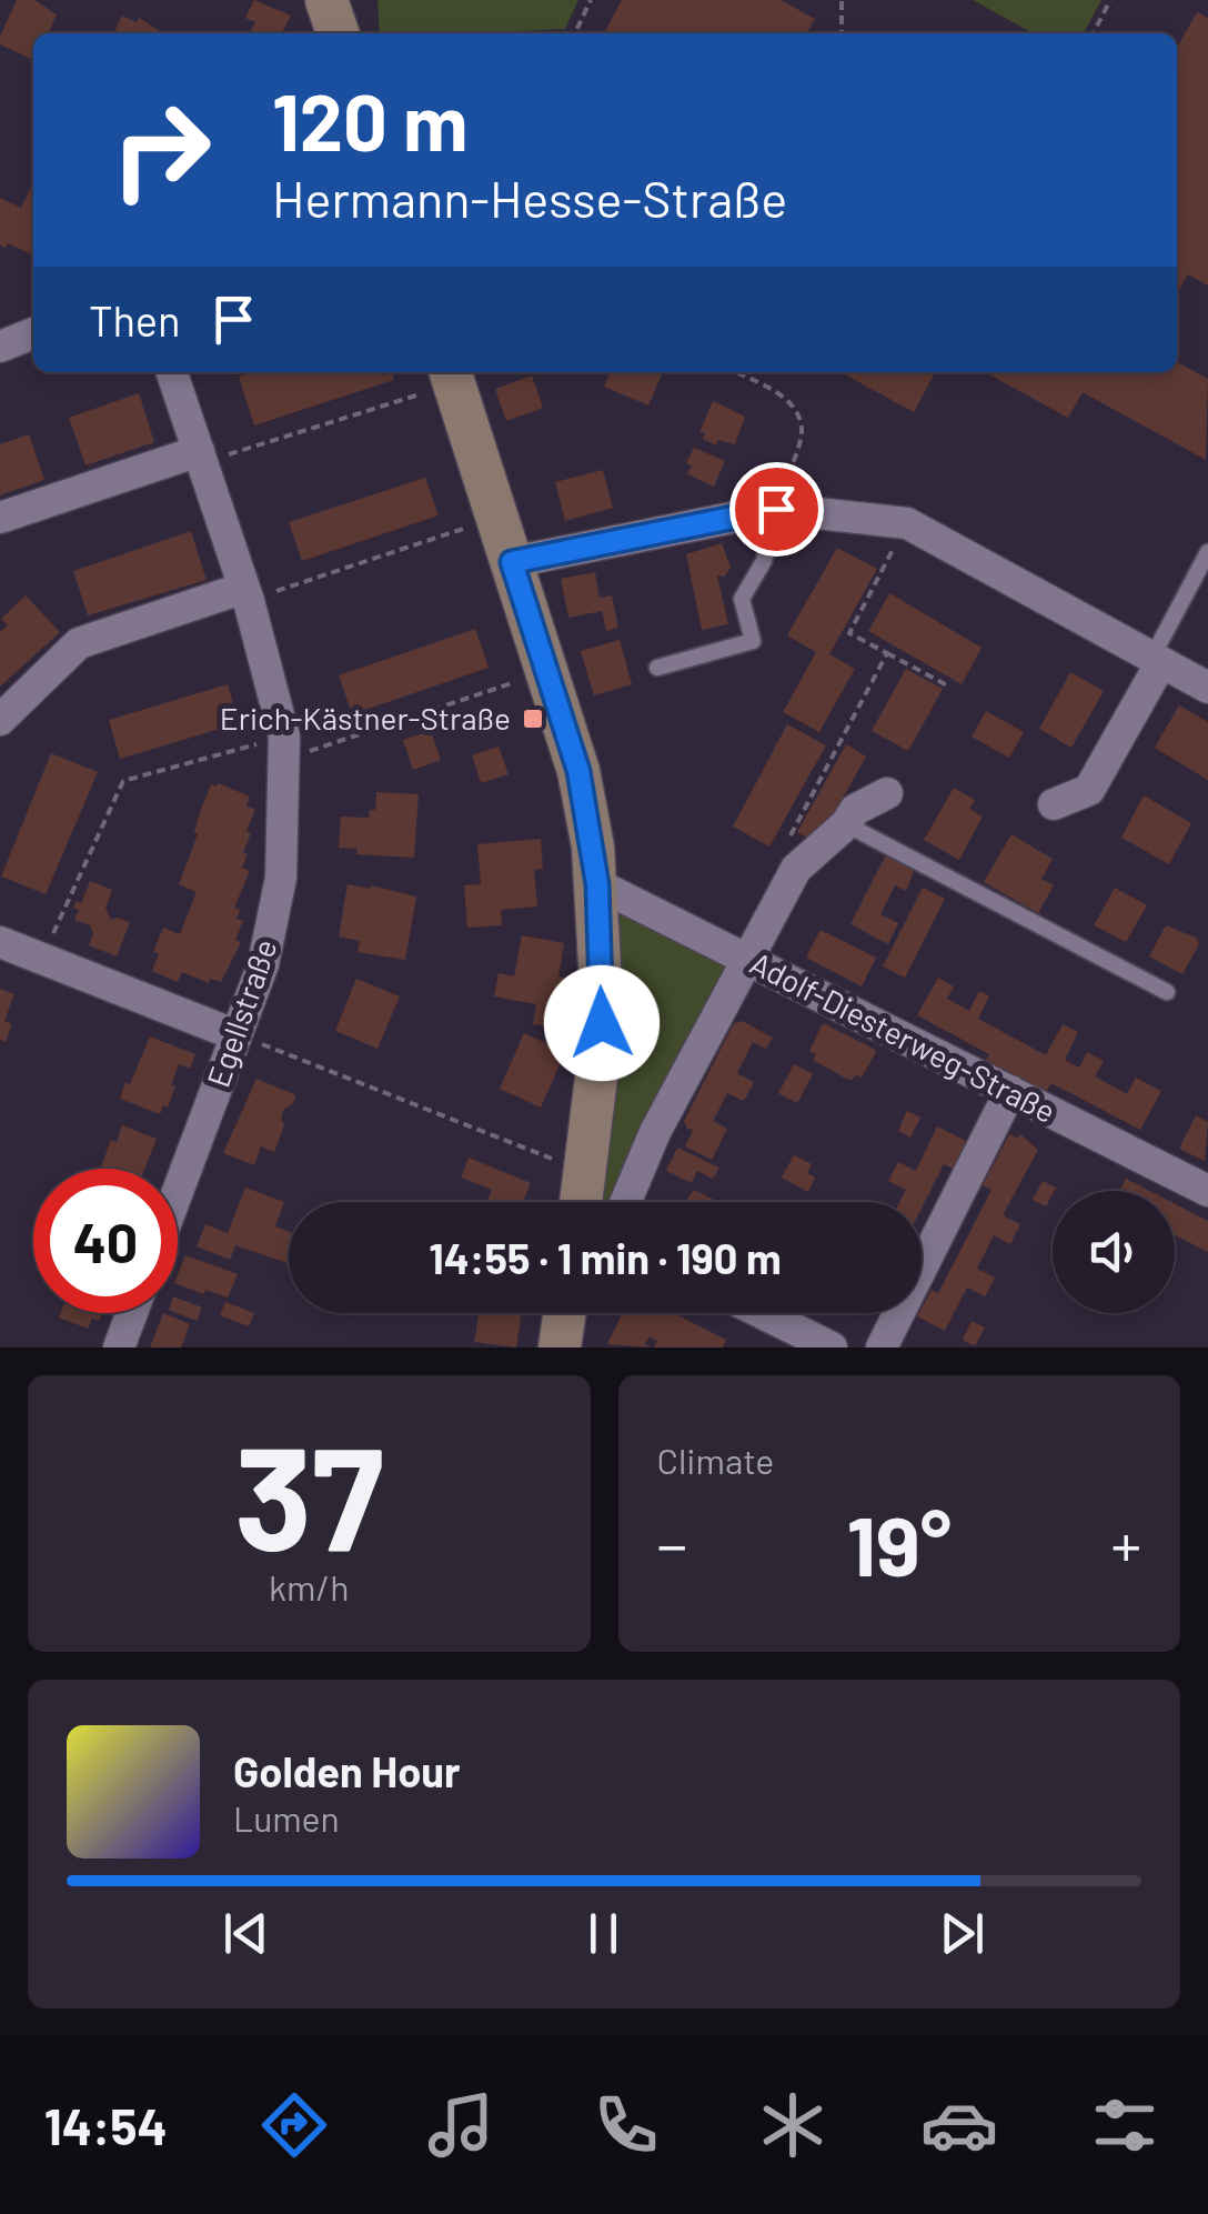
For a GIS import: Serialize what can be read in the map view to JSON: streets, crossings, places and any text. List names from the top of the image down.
{
  "streets": {
    "street": ["Egellstraße", "Adolf-Diesterweg-Straße"]
  },
  "places": {
    "transit": ["Erich-Kästner-Straße"]
  },
  "page": {
    "turn": ["120 m", "Hermann-Hesse-Straße"],
    "then": "Then",
    "limit": "40",
    "trip": "14:55 · 1 min · 190 m",
    "tile": [
      ["37", "km/h"],
      "Climate"
    ],
    "heat": ["−", "19°", "+"],
    "song": ["Golden Hour", "Lumen"],
    "tabs": "14:54"
  }
}
